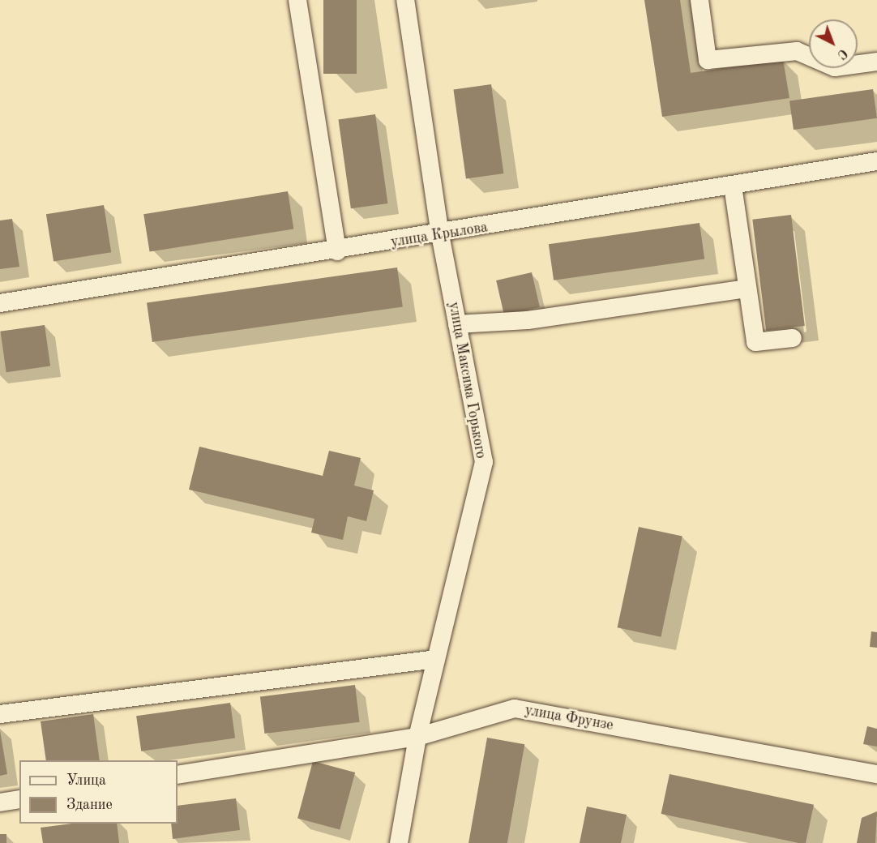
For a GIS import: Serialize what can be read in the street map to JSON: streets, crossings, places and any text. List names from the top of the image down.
{
  "streets": {
    "street": ["улица Крылова", "улица Максима Горького", "улица Фрунзе"]
  },
  "crossings": [
    ["улица Крылова", "улица Максима Горького"],
    ["улица Максима Горького", "улица Фрунзе"]
  ],
  "legend": ["Улица", "Здание"],
  "north": "bottom right"
}
